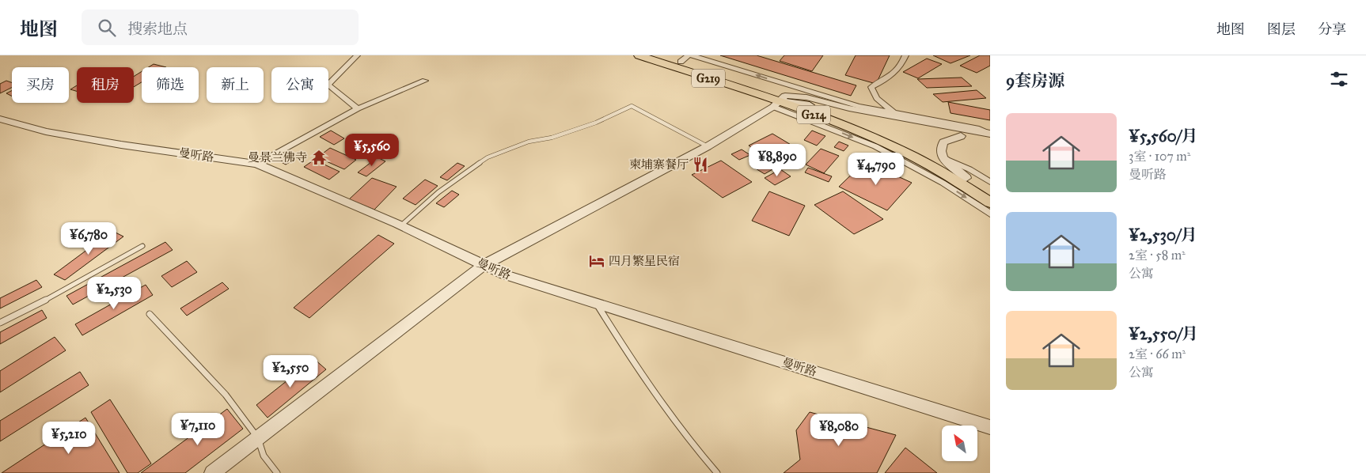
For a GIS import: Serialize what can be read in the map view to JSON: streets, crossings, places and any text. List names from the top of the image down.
{
  "streets": {
    "highway": ["G219", "G214"],
    "street": ["曼听路"]
  },
  "crossings": [
    ["G219", "G214"]
  ],
  "places": {
    "temple": ["曼景兰佛寺"],
    "restaurant": ["柬埔寨餐厅"],
    "hotel": ["四月繁星民宿"]
  },
  "north": "top left",
  "page": {
    "header": "地图",
    "search": "搜索地点",
    "nav": ["地图", "图层", "分享"],
    "heading": "9套房源",
    "chip": [
      "买房",
      "租房",
      "筛选",
      "新上",
      "公寓"
    ],
    "list": [
      {
        "name": "¥5,560/月",
        "note": "3室 · 107 m² · 曼听路"
      },
      {
        "name": "¥2,530/月",
        "note": "2室 · 58 m² · 公寓"
      },
      {
        "name": "¥2,550/月",
        "note": "2室 · 66 m² · 公寓"
      }
    ],
    "price": [
      "¥5,560",
      "¥8,890",
      "¥4,790",
      "¥6,780",
      "¥2,530",
      "¥2,550",
      "¥7,110",
      "¥8,080",
      "¥5,210"
    ]
  }
}
